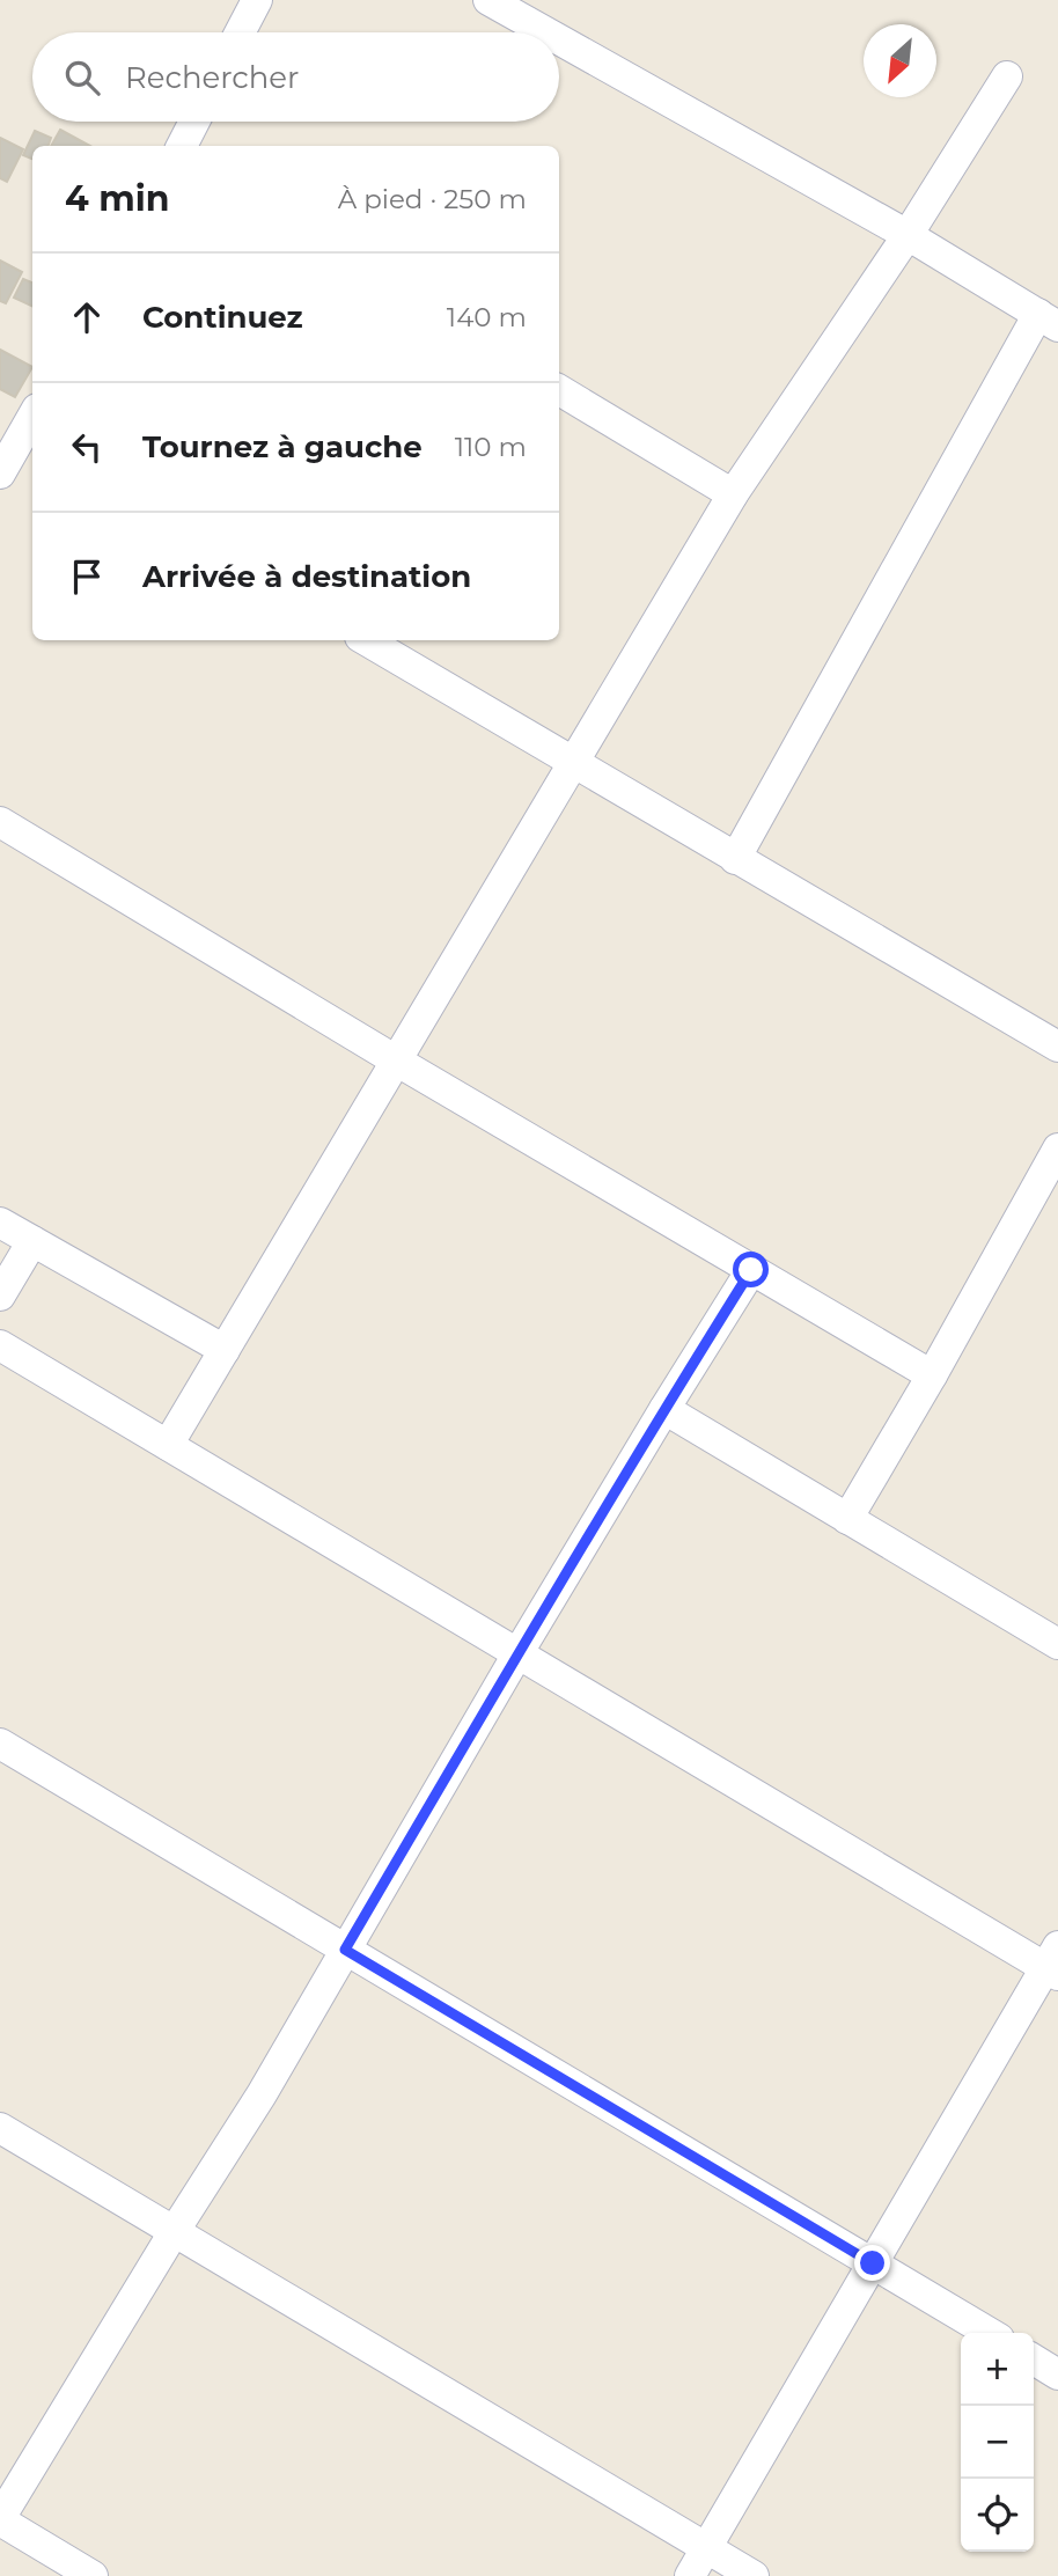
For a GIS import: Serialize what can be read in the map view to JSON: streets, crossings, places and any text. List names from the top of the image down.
{
  "north": "bottom left",
  "page": {
    "search": "Rechercher",
    "heading": ["4 min", "À pied · 250 m"],
    "list": [
      ["Continuez", "140 m"],
      ["Tournez à gauche", "110 m"],
      "Arrivée à destination"
    ],
    "map_buttons": ["+", "−"]
  }
}
